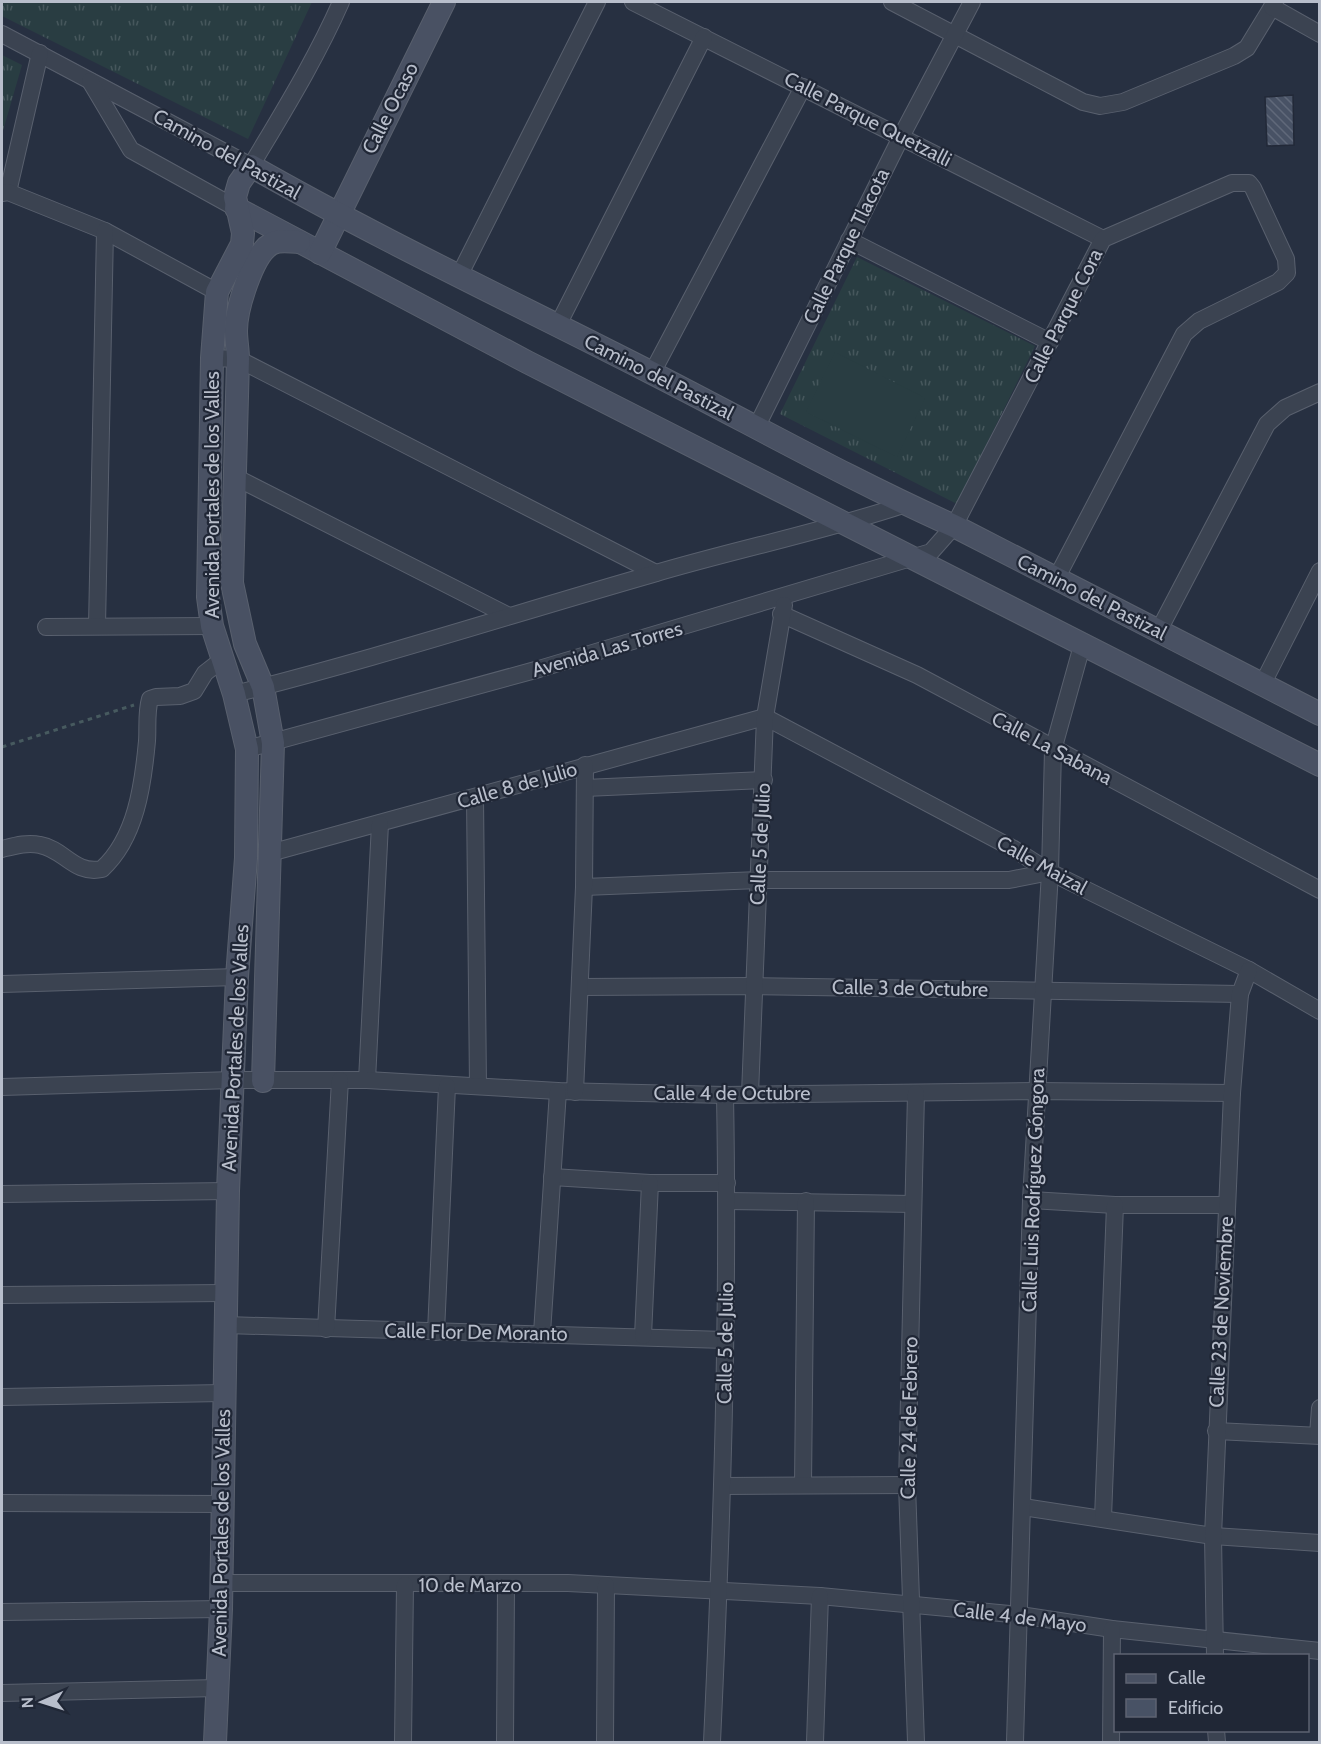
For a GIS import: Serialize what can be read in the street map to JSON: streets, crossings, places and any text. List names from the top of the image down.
{
  "streets": {
    "street": [
      "Calle Ocaso",
      "Calle Parque Quetzalli",
      "Camino del Pastizal",
      "Calle Parque Tlacota",
      "Calle Parque Cora",
      "Avenida Portales de los Valles",
      "Avenida Las Torres",
      "Calle La Sabana",
      "Calle 8 de Julio",
      "Calle 5 de Julio",
      "Calle Maizal",
      "Calle 3 de Octubre",
      "Calle 4 de Octubre",
      "Calle Luis Rodríguez Góngora",
      "Calle 23 de Noviembre",
      "Calle Flor De Moranto",
      "Calle 24 de Febrero",
      "10 de Marzo",
      "Calle 4 de Mayo"
    ]
  },
  "crossings": [
    ["Calle Ocaso", "Camino del Pastizal"],
    ["Calle Ocaso", "Avenida Portales de los Valles"],
    ["Calle Parque Quetzalli", "Calle Parque Tlacota"],
    ["Calle Parque Quetzalli", "Calle Parque Cora"],
    ["Camino del Pastizal", "Calle Parque Tlacota"],
    ["Camino del Pastizal", "Calle Parque Cora"],
    ["Camino del Pastizal", "Avenida Las Torres"],
    ["Calle Parque Cora", "Avenida Las Torres"],
    ["Avenida Portales de los Valles", "Avenida Las Torres"],
    ["Avenida Portales de los Valles", "Calle 8 de Julio"],
    ["Avenida Portales de los Valles", "Calle 4 de Octubre"],
    ["Avenida Portales de los Valles", "Calle Flor De Moranto"],
    ["Avenida Portales de los Valles", "10 de Marzo"],
    ["Avenida Las Torres", "Calle 5 de Julio"],
    ["Calle La Sabana", "Calle 5 de Julio"],
    ["Calle La Sabana", "Calle Luis Rodríguez Góngora"],
    ["Calle 8 de Julio", "Calle 5 de Julio"],
    ["Calle 8 de Julio", "Calle Maizal"],
    ["Calle 5 de Julio", "Calle Maizal"],
    ["Calle 5 de Julio", "Calle 3 de Octubre"],
    ["Calle 5 de Julio", "Calle 4 de Octubre"],
    ["Calle 5 de Julio", "Calle Flor De Moranto"],
    ["Calle 5 de Julio", "10 de Marzo"],
    ["Calle 5 de Julio", "Calle 4 de Mayo"],
    ["Calle Maizal", "Calle Luis Rodríguez Góngora"],
    ["Calle Maizal", "Calle 23 de Noviembre"],
    ["Calle 3 de Octubre", "Calle Luis Rodríguez Góngora"],
    ["Calle 3 de Octubre", "Calle 23 de Noviembre"],
    ["Calle 4 de Octubre", "Calle Luis Rodríguez Góngora"],
    ["Calle 4 de Octubre", "Calle 23 de Noviembre"],
    ["Calle 4 de Octubre", "Calle 24 de Febrero"],
    ["Calle Luis Rodríguez Góngora", "Calle 4 de Mayo"],
    ["Calle 23 de Noviembre", "Calle 4 de Mayo"],
    ["Calle 24 de Febrero", "Calle 4 de Mayo"],
    ["10 de Marzo", "Calle 4 de Mayo"]
  ],
  "legend": ["Calle", "Edificio"],
  "north": "left"
}
